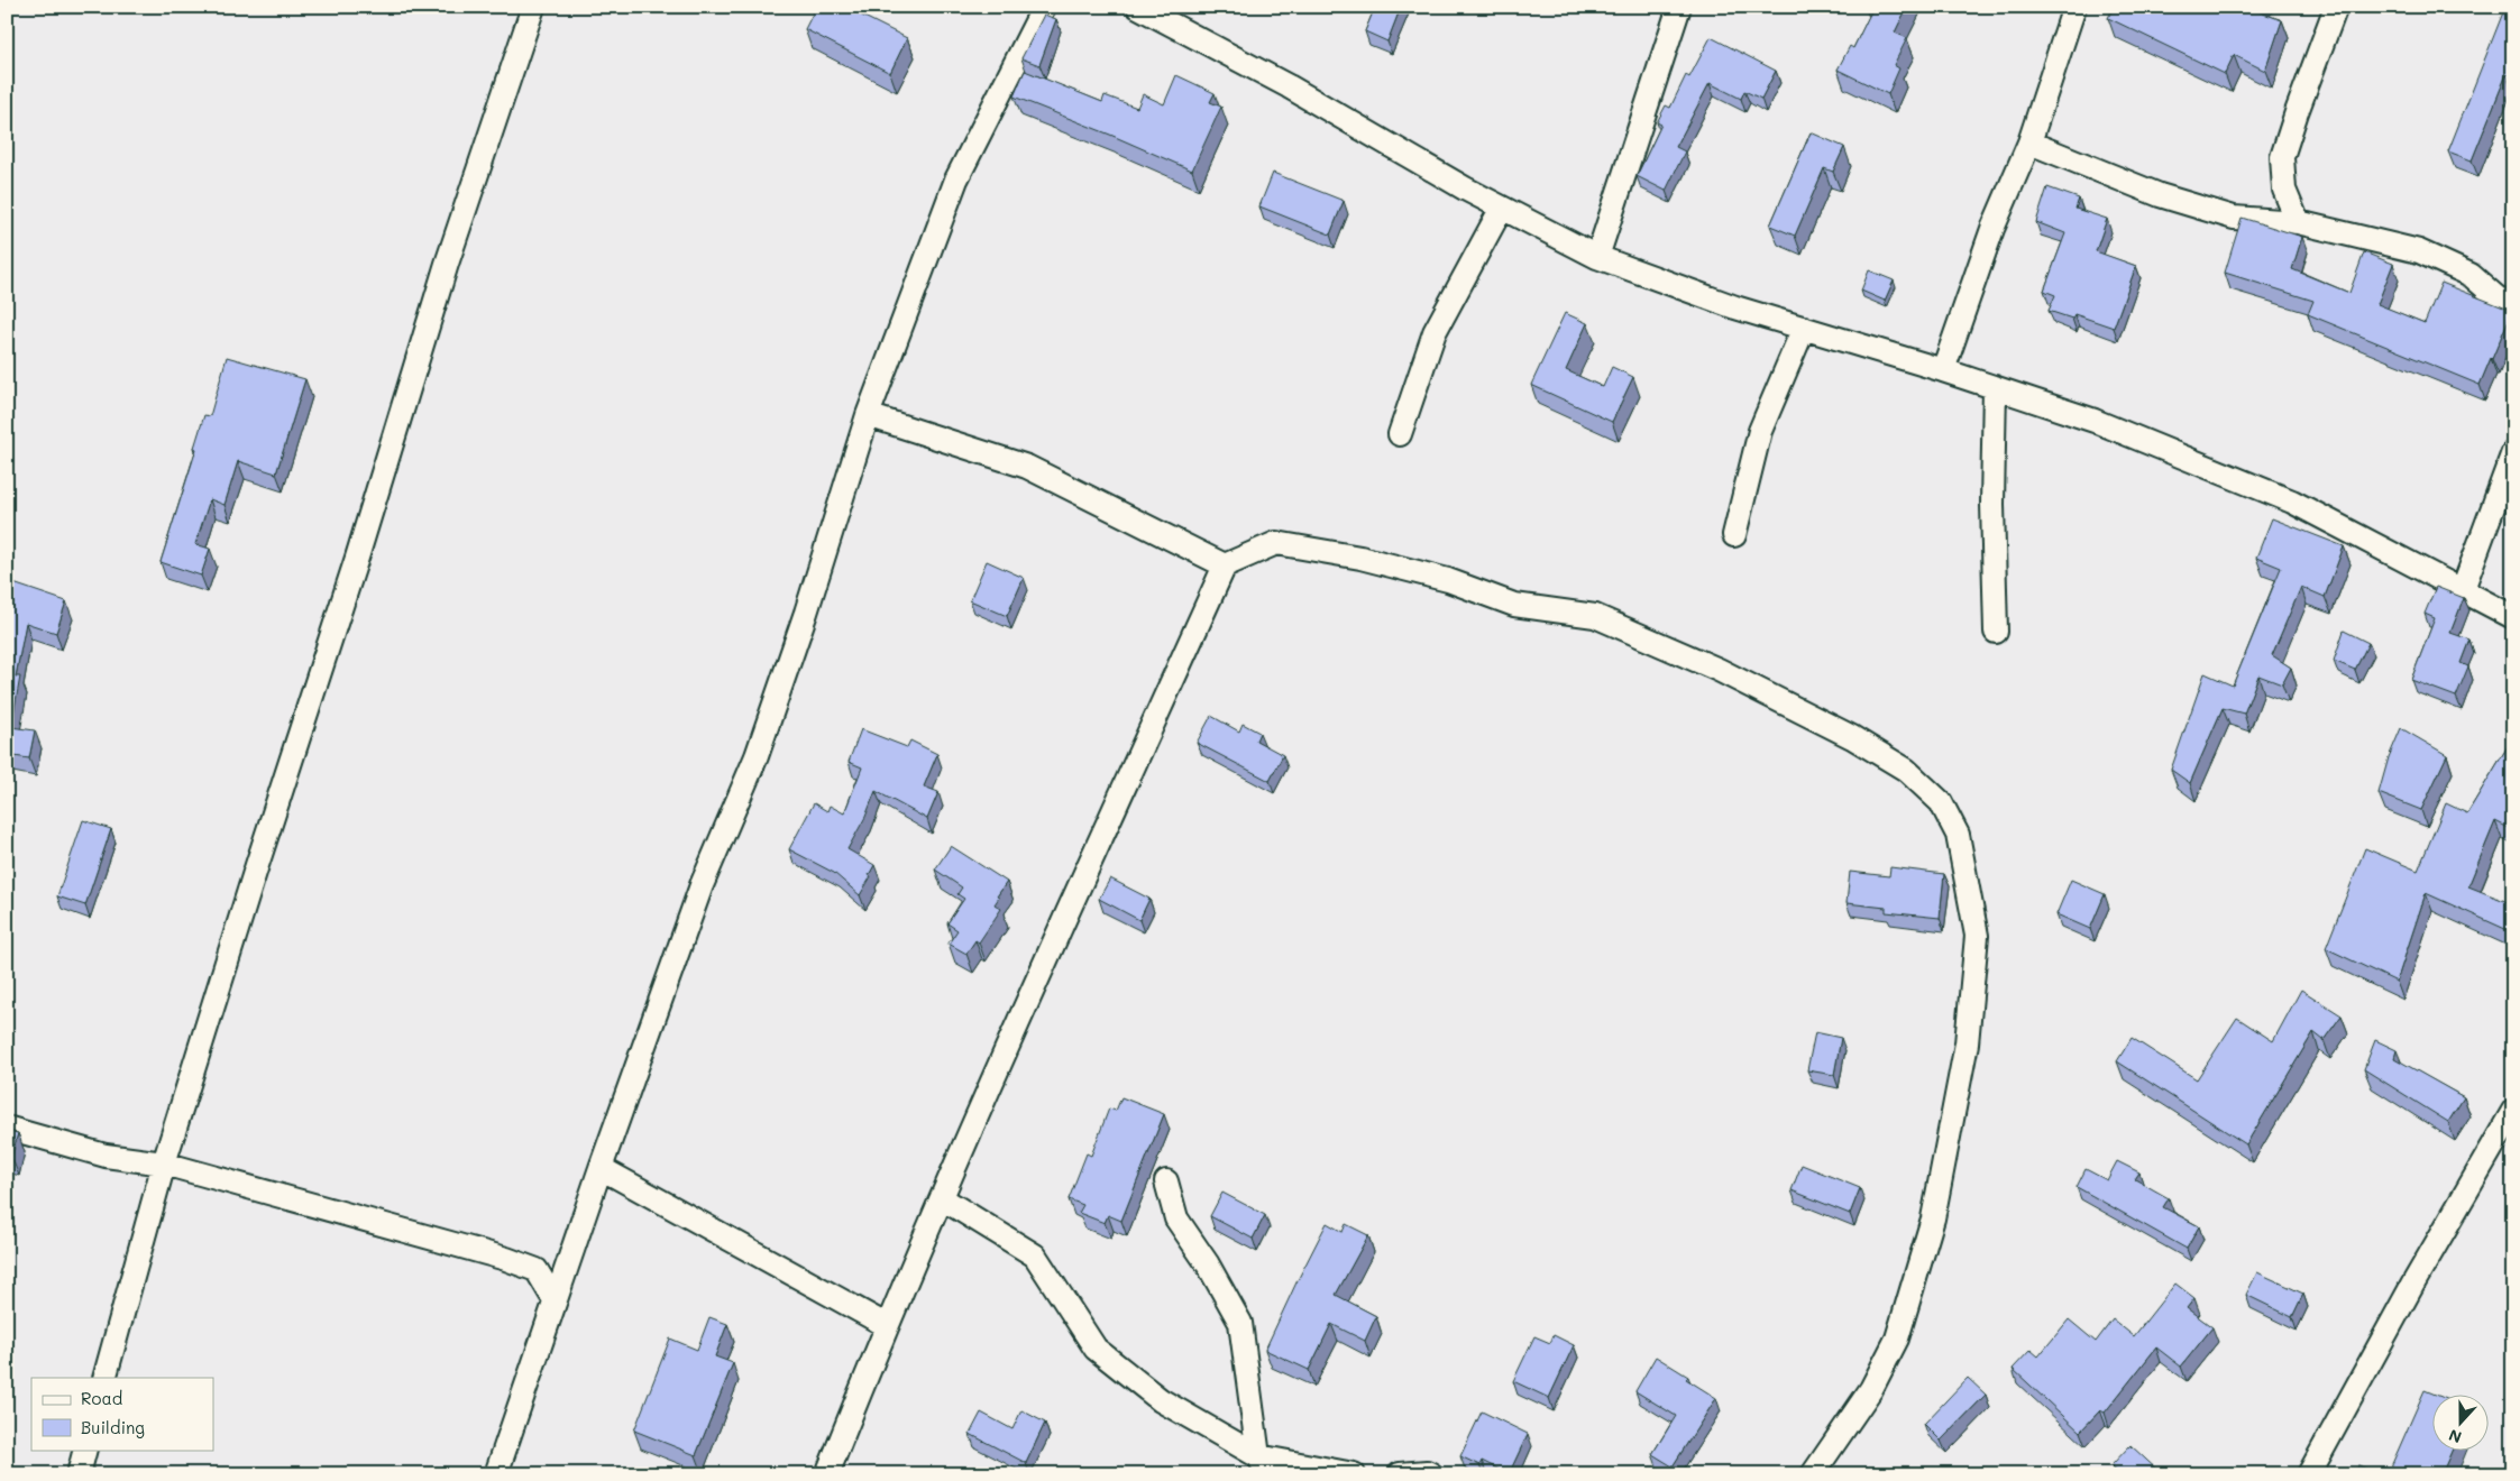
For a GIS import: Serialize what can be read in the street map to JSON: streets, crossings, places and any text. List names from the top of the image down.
{
  "legend": ["Road", "Building"],
  "north": "bottom"
}
